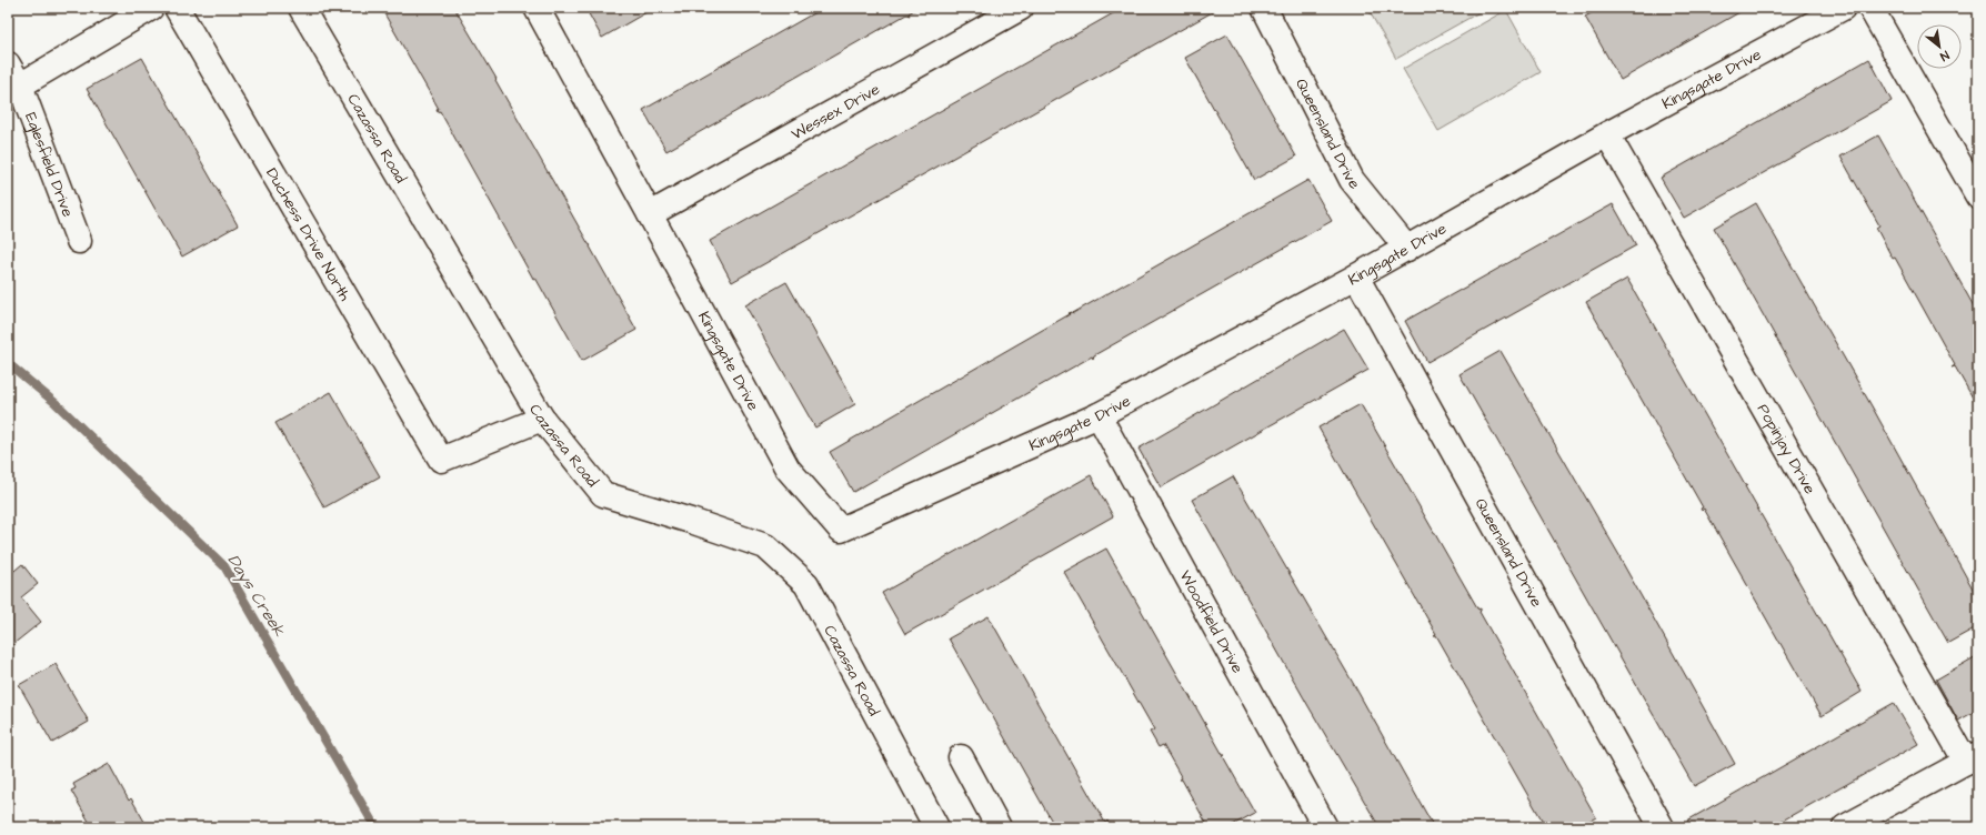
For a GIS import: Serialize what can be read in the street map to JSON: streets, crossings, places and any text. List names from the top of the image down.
{
  "streets": {
    "street": [
      "Kingsgate Drive",
      "Wessex Drive",
      "Queensland Drive",
      "Cazassa Road",
      "Eglesfield Drive",
      "Duchess Drive North",
      "Popinjay Drive",
      "Woodfield Drive"
    ]
  },
  "crossings": [
    ["Kingsgate Drive", "Wessex Drive"],
    ["Kingsgate Drive", "Queensland Drive"],
    ["Kingsgate Drive", "Popinjay Drive"],
    ["Kingsgate Drive", "Woodfield Drive"],
    ["Cazassa Road", "Duchess Drive North"]
  ],
  "water": ["Days Creek"],
  "north": "bottom right"
}
